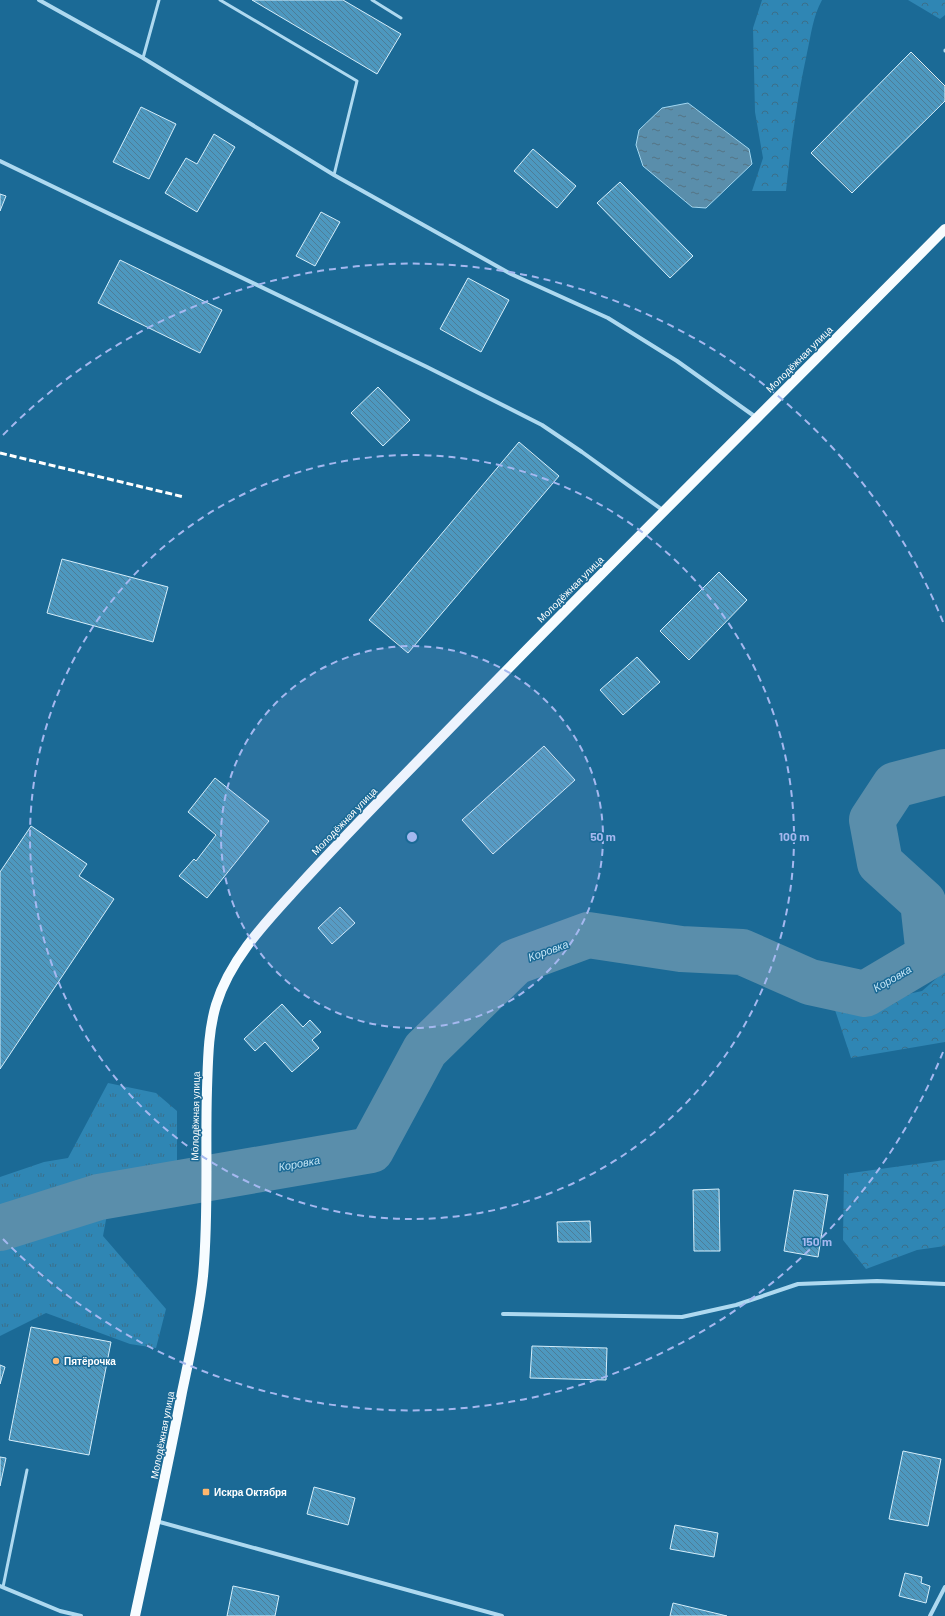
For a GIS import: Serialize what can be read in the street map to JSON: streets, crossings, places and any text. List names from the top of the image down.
{
  "streets": {
    "main road": ["Молодёжная улица"]
  },
  "water": ["Коровка"],
  "places": {
    "other": ["Пятёрочка"],
    "transit": ["Искра Октября"]
  },
  "rings": ["50 m", "100 m", "150 m"]
}
